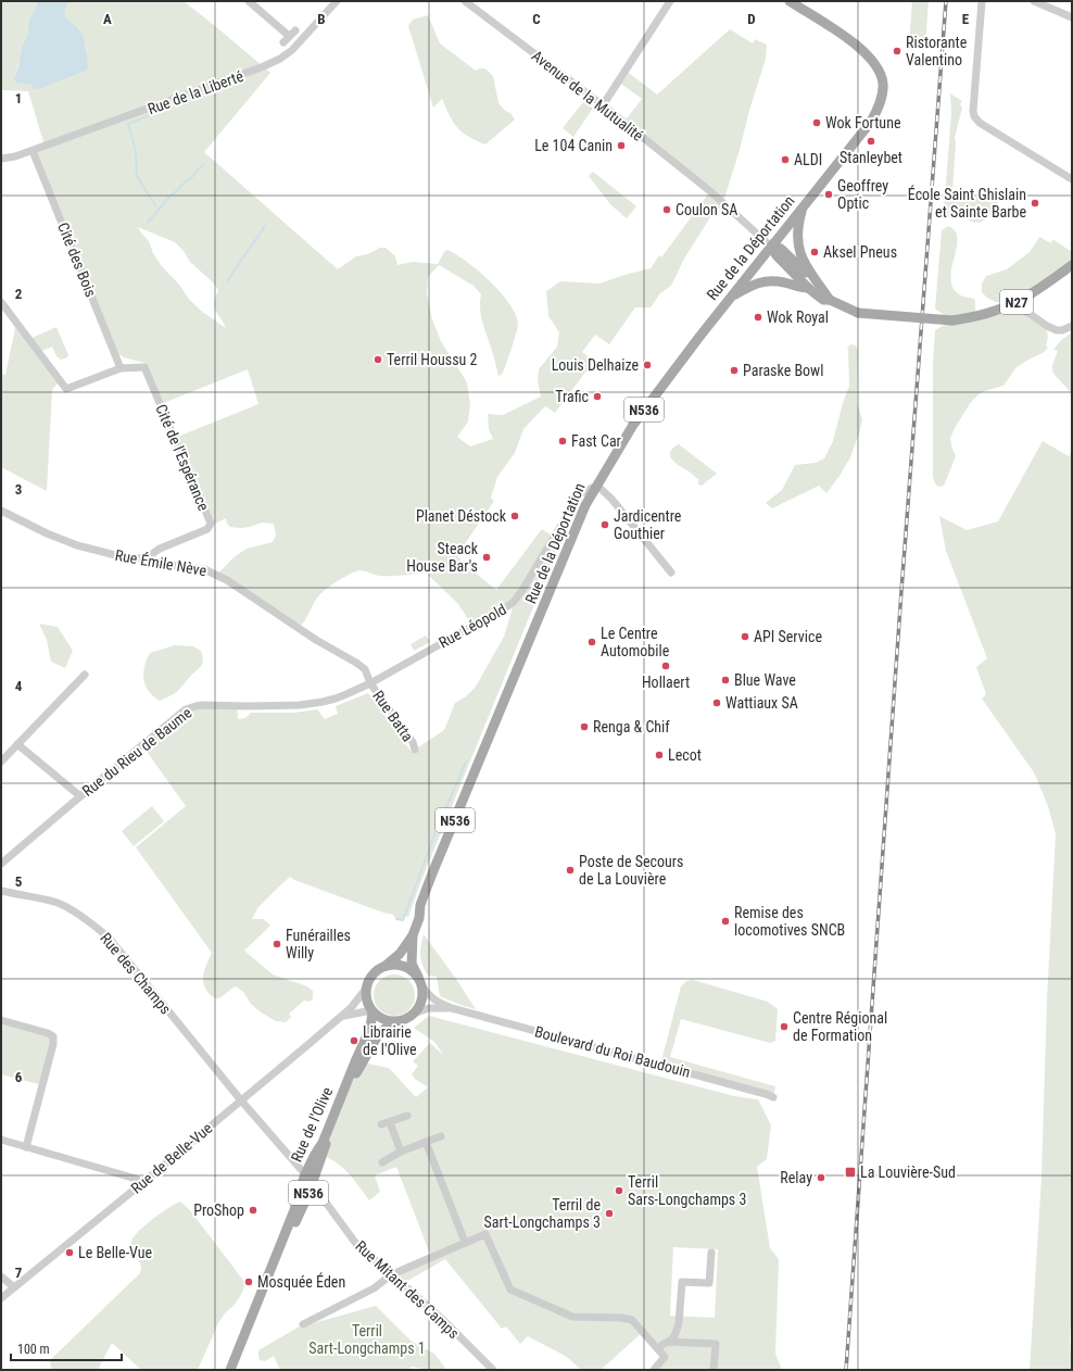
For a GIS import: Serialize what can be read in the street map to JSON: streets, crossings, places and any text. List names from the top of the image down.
{
  "streets": {
    "main road": [
      "Rue de la Déportation",
      "N27",
      "N536",
      "Rue de l'Olive"
    ],
    "street": [
      "Rue de la Liberté",
      "Avenue de la Mutualité",
      "Cité des Bois",
      "Cité de l'Espérance",
      "Rue Émile Nève",
      "Rue Léopold",
      "Rue Batta",
      "Rue du Rieu de Baume",
      "Rue des Champs",
      "Boulevard du Roi Baudouin",
      "Rue de Belle-Vue",
      "Rue Mitant des Camps"
    ]
  },
  "crossings": [
    ["Rue de la Liberté", "Cité des Bois"],
    ["Avenue de la Mutualité", "Rue de la Déportation"],
    ["Rue de la Déportation", "N536"],
    ["Rue de la Déportation", "Rue Léopold"],
    ["Rue de la Déportation", "Boulevard du Roi Baudouin"],
    ["Rue de la Déportation", "Rue de l'Olive"],
    ["Rue de la Déportation", "Rue de Belle-Vue"],
    ["Cité des Bois", "Cité de l'Espérance"],
    ["N536", "Boulevard du Roi Baudouin"],
    ["N536", "Rue de l'Olive"],
    ["N536", "Rue de Belle-Vue"],
    ["Cité de l'Espérance", "Rue Émile Nève"],
    ["Rue Émile Nève", "Rue Léopold"],
    ["Rue Émile Nève", "Rue Batta"],
    ["Rue Émile Nève", "Rue du Rieu de Baume"],
    ["Rue Léopold", "Rue Batta"],
    ["Rue Léopold", "Rue du Rieu de Baume"],
    ["Rue Batta", "Rue du Rieu de Baume"],
    ["Rue des Champs", "Rue de Belle-Vue"],
    ["Rue des Champs", "Rue Mitant des Camps"],
    ["Boulevard du Roi Baudouin", "Rue de l'Olive"],
    ["Boulevard du Roi Baudouin", "Rue de Belle-Vue"],
    ["Rue de l'Olive", "Rue de Belle-Vue"],
    ["Rue de l'Olive", "Rue Mitant des Camps"],
    ["Rue de Belle-Vue", "Rue Mitant des Camps"]
  ],
  "parks": ["Terril Sart-Longchamps 1"],
  "places": {
    "other": [
      "Ristorante Valentino",
      "Wok Fortune",
      "Stanleybet",
      "Le 104 Canin",
      "ALDI",
      "Geoffrey Optic",
      "École Saint Ghislain et Sainte Barbe",
      "Coulon SA",
      "Aksel Pneus",
      "Wok Royal",
      "Terril Houssu 2",
      "Louis Delhaize",
      "Paraske Bowl",
      "Trafic",
      "Fast Car",
      "Planet Déstock",
      "Jardicentre Gouthier",
      "Steack House Bar's",
      "API Service",
      "Le Centre Automobile",
      "Hollaert",
      "Blue Wave",
      "Wattiaux SA",
      "Renga & Chif",
      "Lecot",
      "Poste de Secours de La Louvière",
      "Remise des locomotives SNCB",
      "Funérailles Willy",
      "Centre Régional de Formation",
      "Librairie de l'Olive",
      "Relay",
      "Terril Sars-Longchamps 3",
      "ProShop",
      "Terril de Sart-Longchamps 3",
      "Le Belle-Vue",
      "Mosquée Éden"
    ],
    "transit": ["La Louvière-Sud"]
  },
  "scale_bar": "100 m",
  "grid": {
    "columns": [
      "A",
      "B",
      "C",
      "D",
      "E"
    ],
    "rows": [
      "1",
      "2",
      "3",
      "4",
      "5",
      "6",
      "7"
    ]
  }
}
